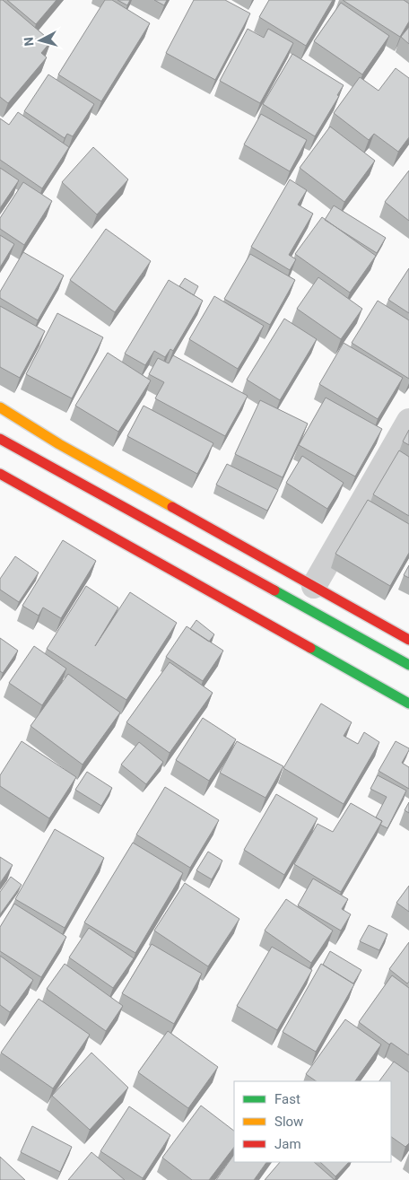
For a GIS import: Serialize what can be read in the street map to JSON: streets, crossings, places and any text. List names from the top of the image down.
{
  "legend": ["Fast", "Slow", "Jam"],
  "north": "left"
}
